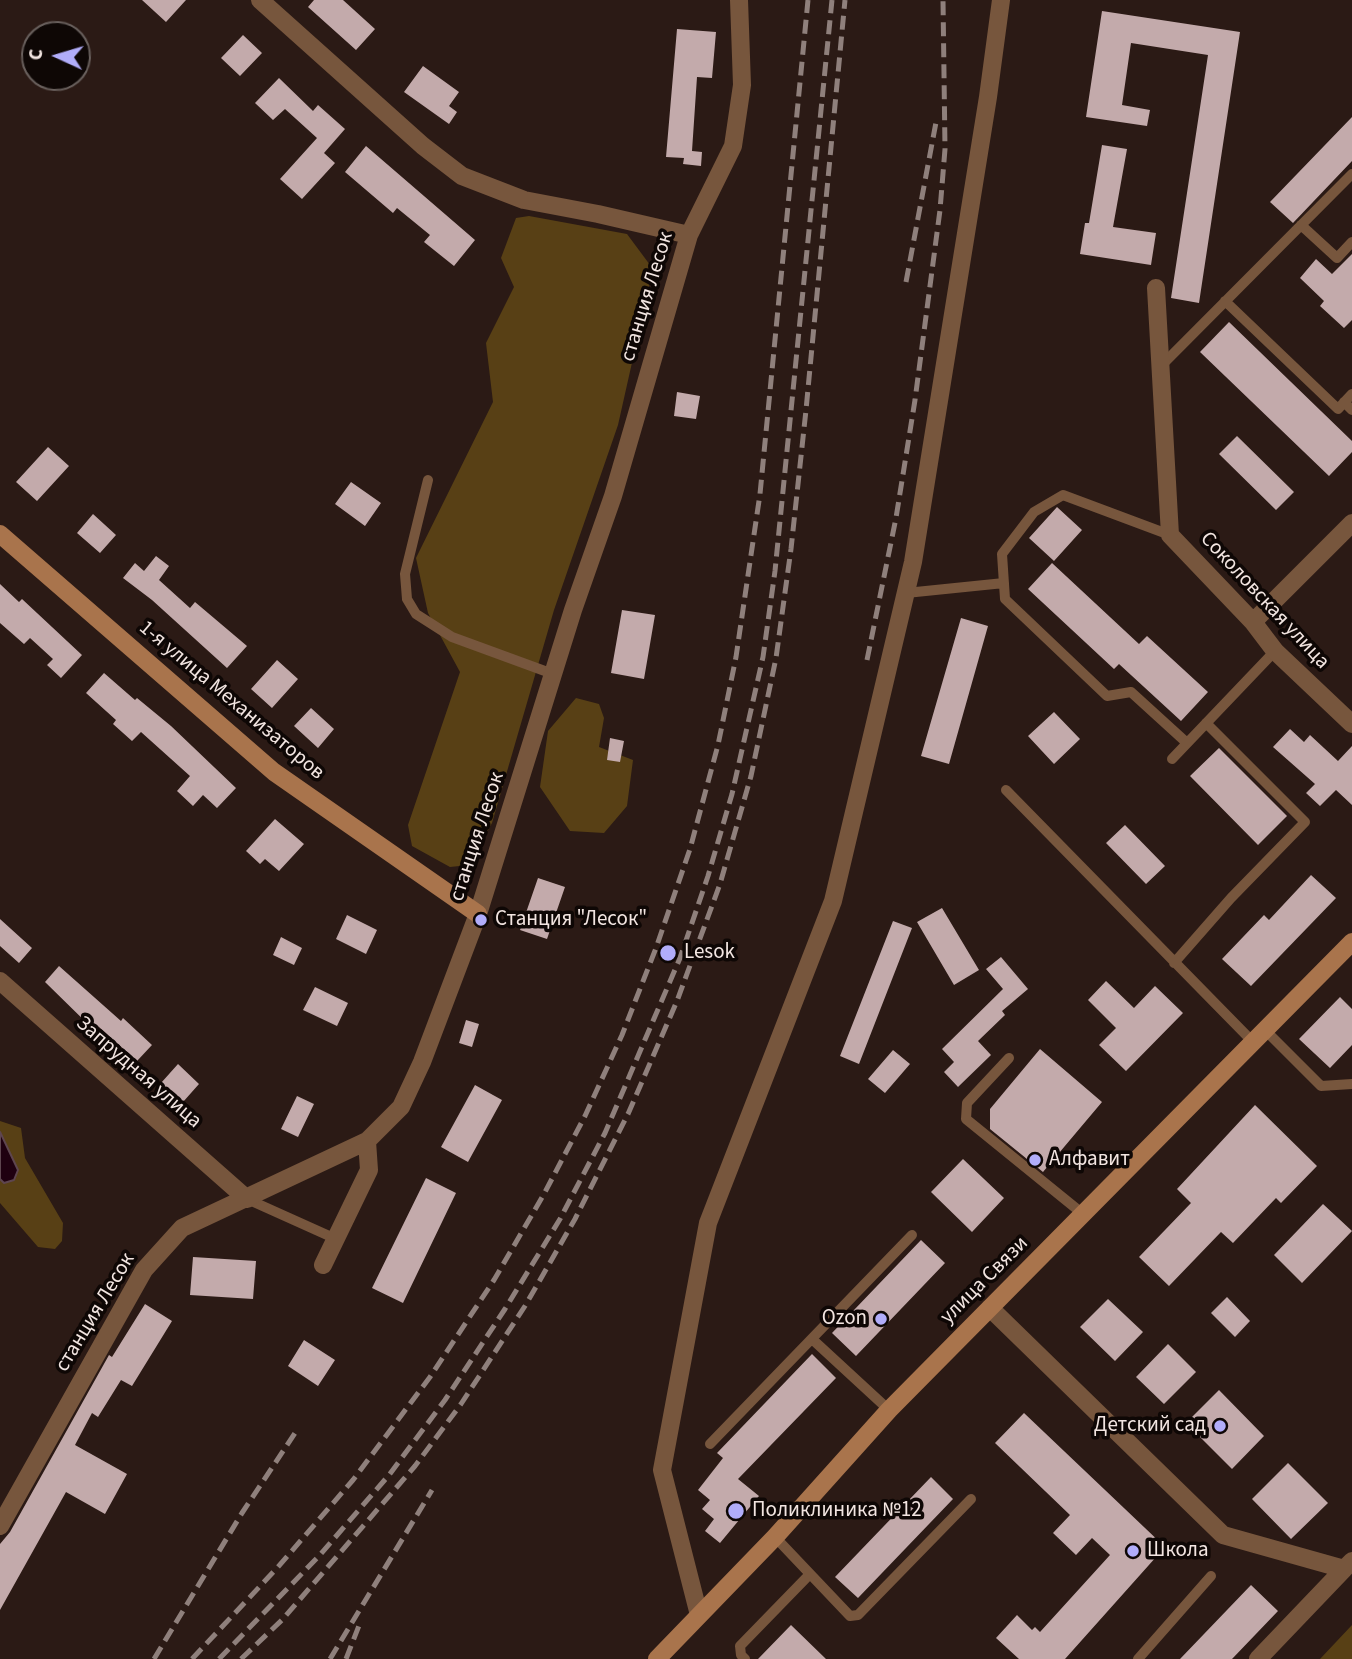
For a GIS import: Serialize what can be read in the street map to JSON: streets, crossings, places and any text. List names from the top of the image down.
{
  "streets": {
    "street": [
      "станция Лесок",
      "Соколовская улица",
      "1-я улица Механизаторов",
      "Запрудная улица",
      "улица Связи"
    ]
  },
  "crossings": [
    ["станция Лесок", "1-я улица Механизаторов"],
    ["станция Лесок", "Запрудная улица"]
  ],
  "places": [
    "Станция \"Лесок\"",
    "Lesok",
    "Алфавит",
    "Ozon",
    "Детский сад",
    "Поликлиника №12",
    "Школа"
  ],
  "north": "left"
}
